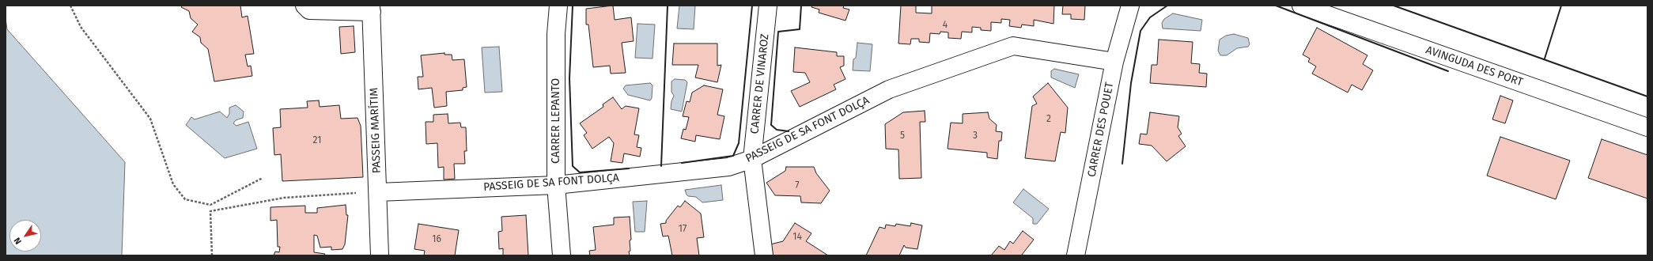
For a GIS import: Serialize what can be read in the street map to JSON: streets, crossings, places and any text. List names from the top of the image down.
{
  "streets": {
    "street": [
      "AVINGUDA DES PORT",
      "CARRER DE VINAROZ",
      "CARRER LEPANTO",
      "PASSEIG DE SA FONT DOLÇA",
      "CARRER DES POUET",
      "PASSEIG MARÍTIM"
    ]
  },
  "crossings": [
    ["CARRER DE VINAROZ", "PASSEIG DE SA FONT DOLÇA"],
    ["CARRER LEPANTO", "PASSEIG DE SA FONT DOLÇA"],
    ["PASSEIG DE SA FONT DOLÇA", "CARRER DES POUET"],
    ["PASSEIG DE SA FONT DOLÇA", "PASSEIG MARÍTIM"]
  ],
  "house_numbers": [
    "4",
    "2",
    "5",
    "3",
    "21",
    "7",
    "17",
    "14",
    "16"
  ],
  "north": "bottom left"
}
